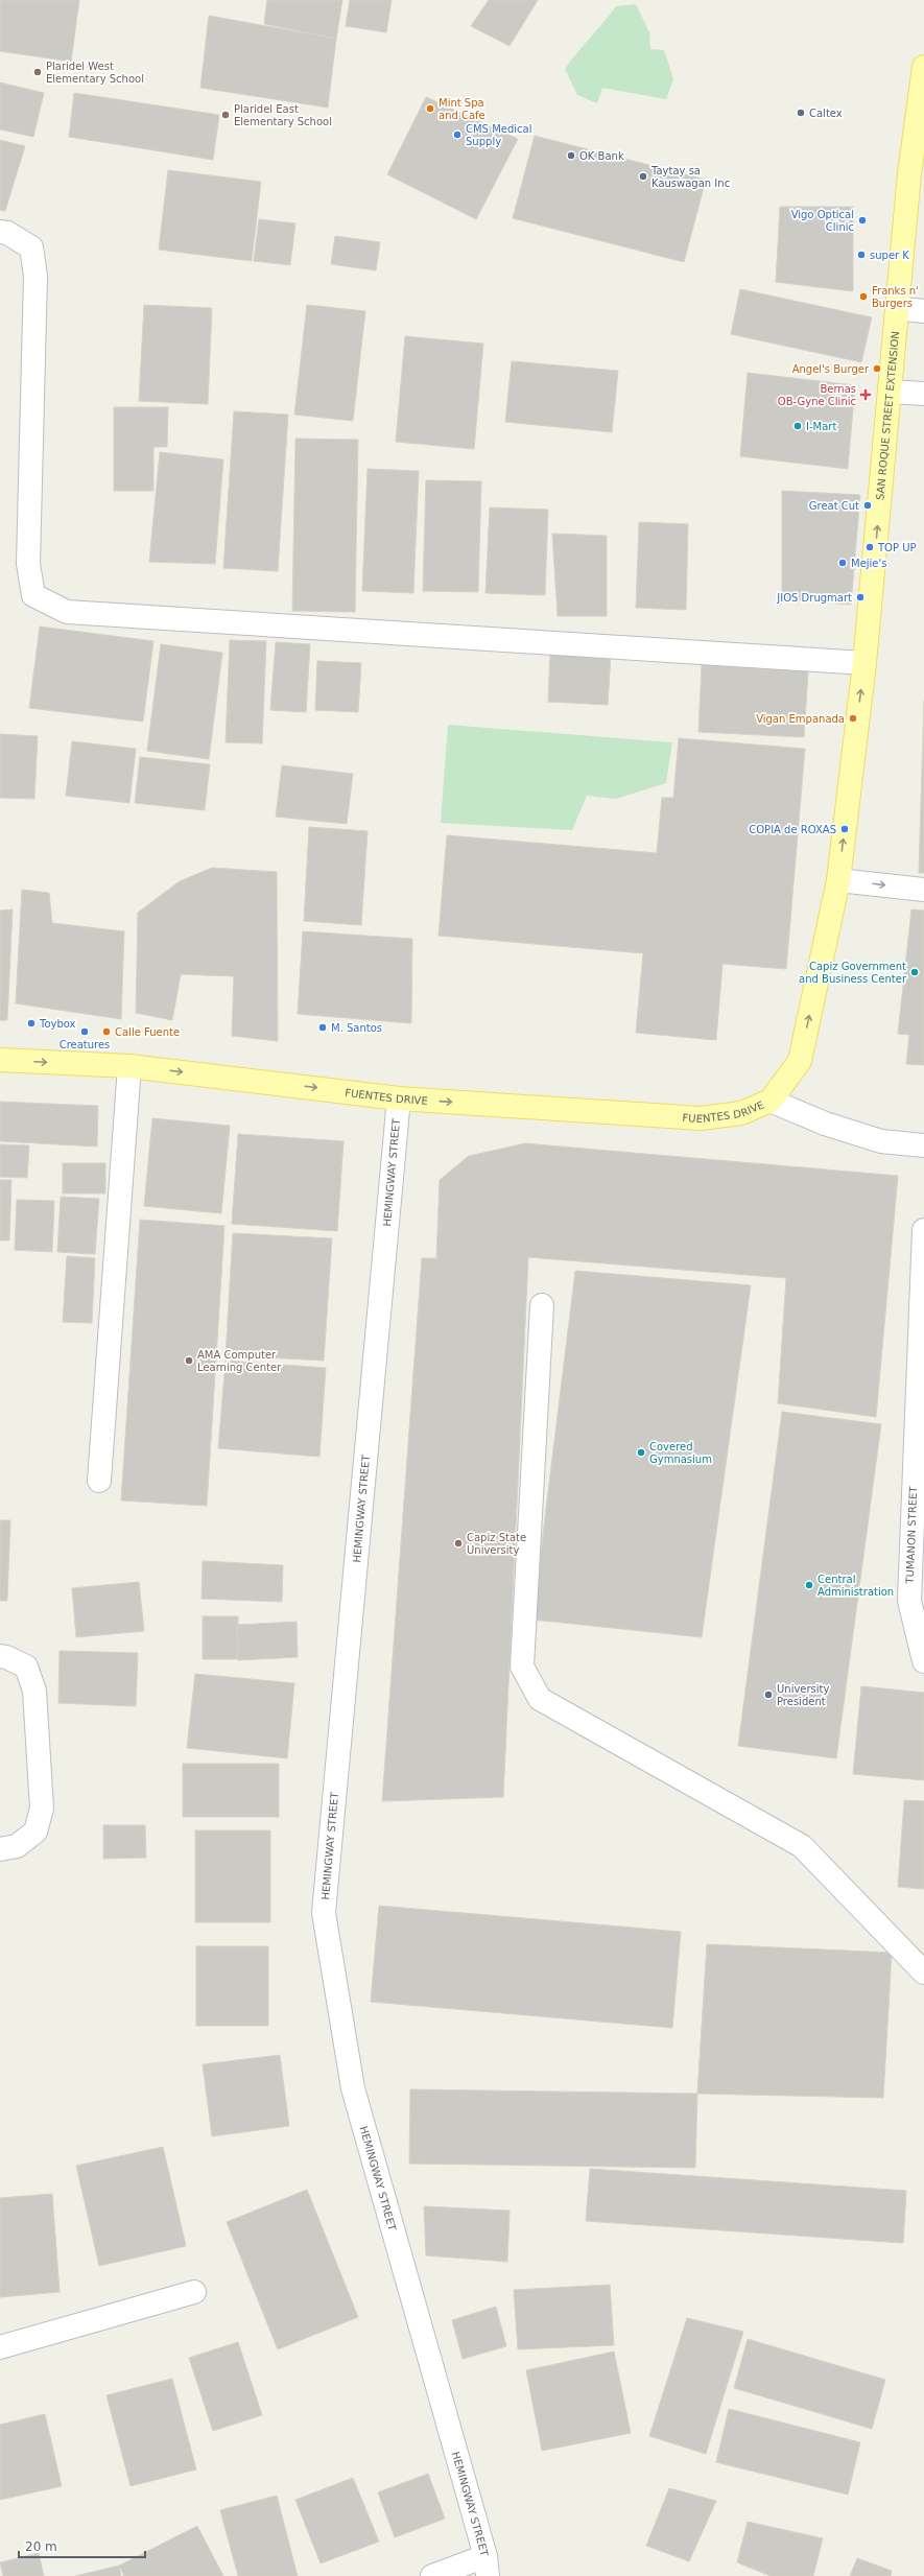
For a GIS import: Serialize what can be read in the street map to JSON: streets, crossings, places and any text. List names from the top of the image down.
{
  "streets": {
    "main road": ["SAN ROQUE STREET EXTENSION", "FUENTES DRIVE"],
    "street": ["HEMINGWAY STREET", "TUMANON STREET"]
  },
  "crossings": [
    ["SAN ROQUE STREET EXTENSION", "FUENTES DRIVE"],
    ["FUENTES DRIVE", "HEMINGWAY STREET"]
  ],
  "one_way": ["SAN ROQUE STREET EXTENSION", "FUENTES DRIVE"],
  "places": {
    "other": [
      "Plaridel West Elementary School",
      "Mint Spa and Cafe",
      "Caltex",
      "Plaridel East Elementary School",
      "CMS Medical Supply",
      "OK Bank",
      "Taytay sa Kauswagan Inc",
      "Vigo Optical Clinic",
      "super K",
      "Franks n' Burgers",
      "Angel's Burger",
      "I-Mart",
      "Great Cut",
      "TOP UP",
      "Mejie's",
      "JIOS Drugmart",
      "Vigan Empanada",
      "COPIA de ROXAS",
      "Capiz Government and Business Center",
      "Toybox",
      "M. Santos",
      "Creatures",
      "Calle Fuente",
      "AMA Computer Learning Center",
      "Covered Gymnasium",
      "Capiz State University",
      "Central Administration",
      "University President"
    ],
    "health": ["Bernas OB-Gyne Clinic"]
  },
  "scale_bar": "20 m"
}
